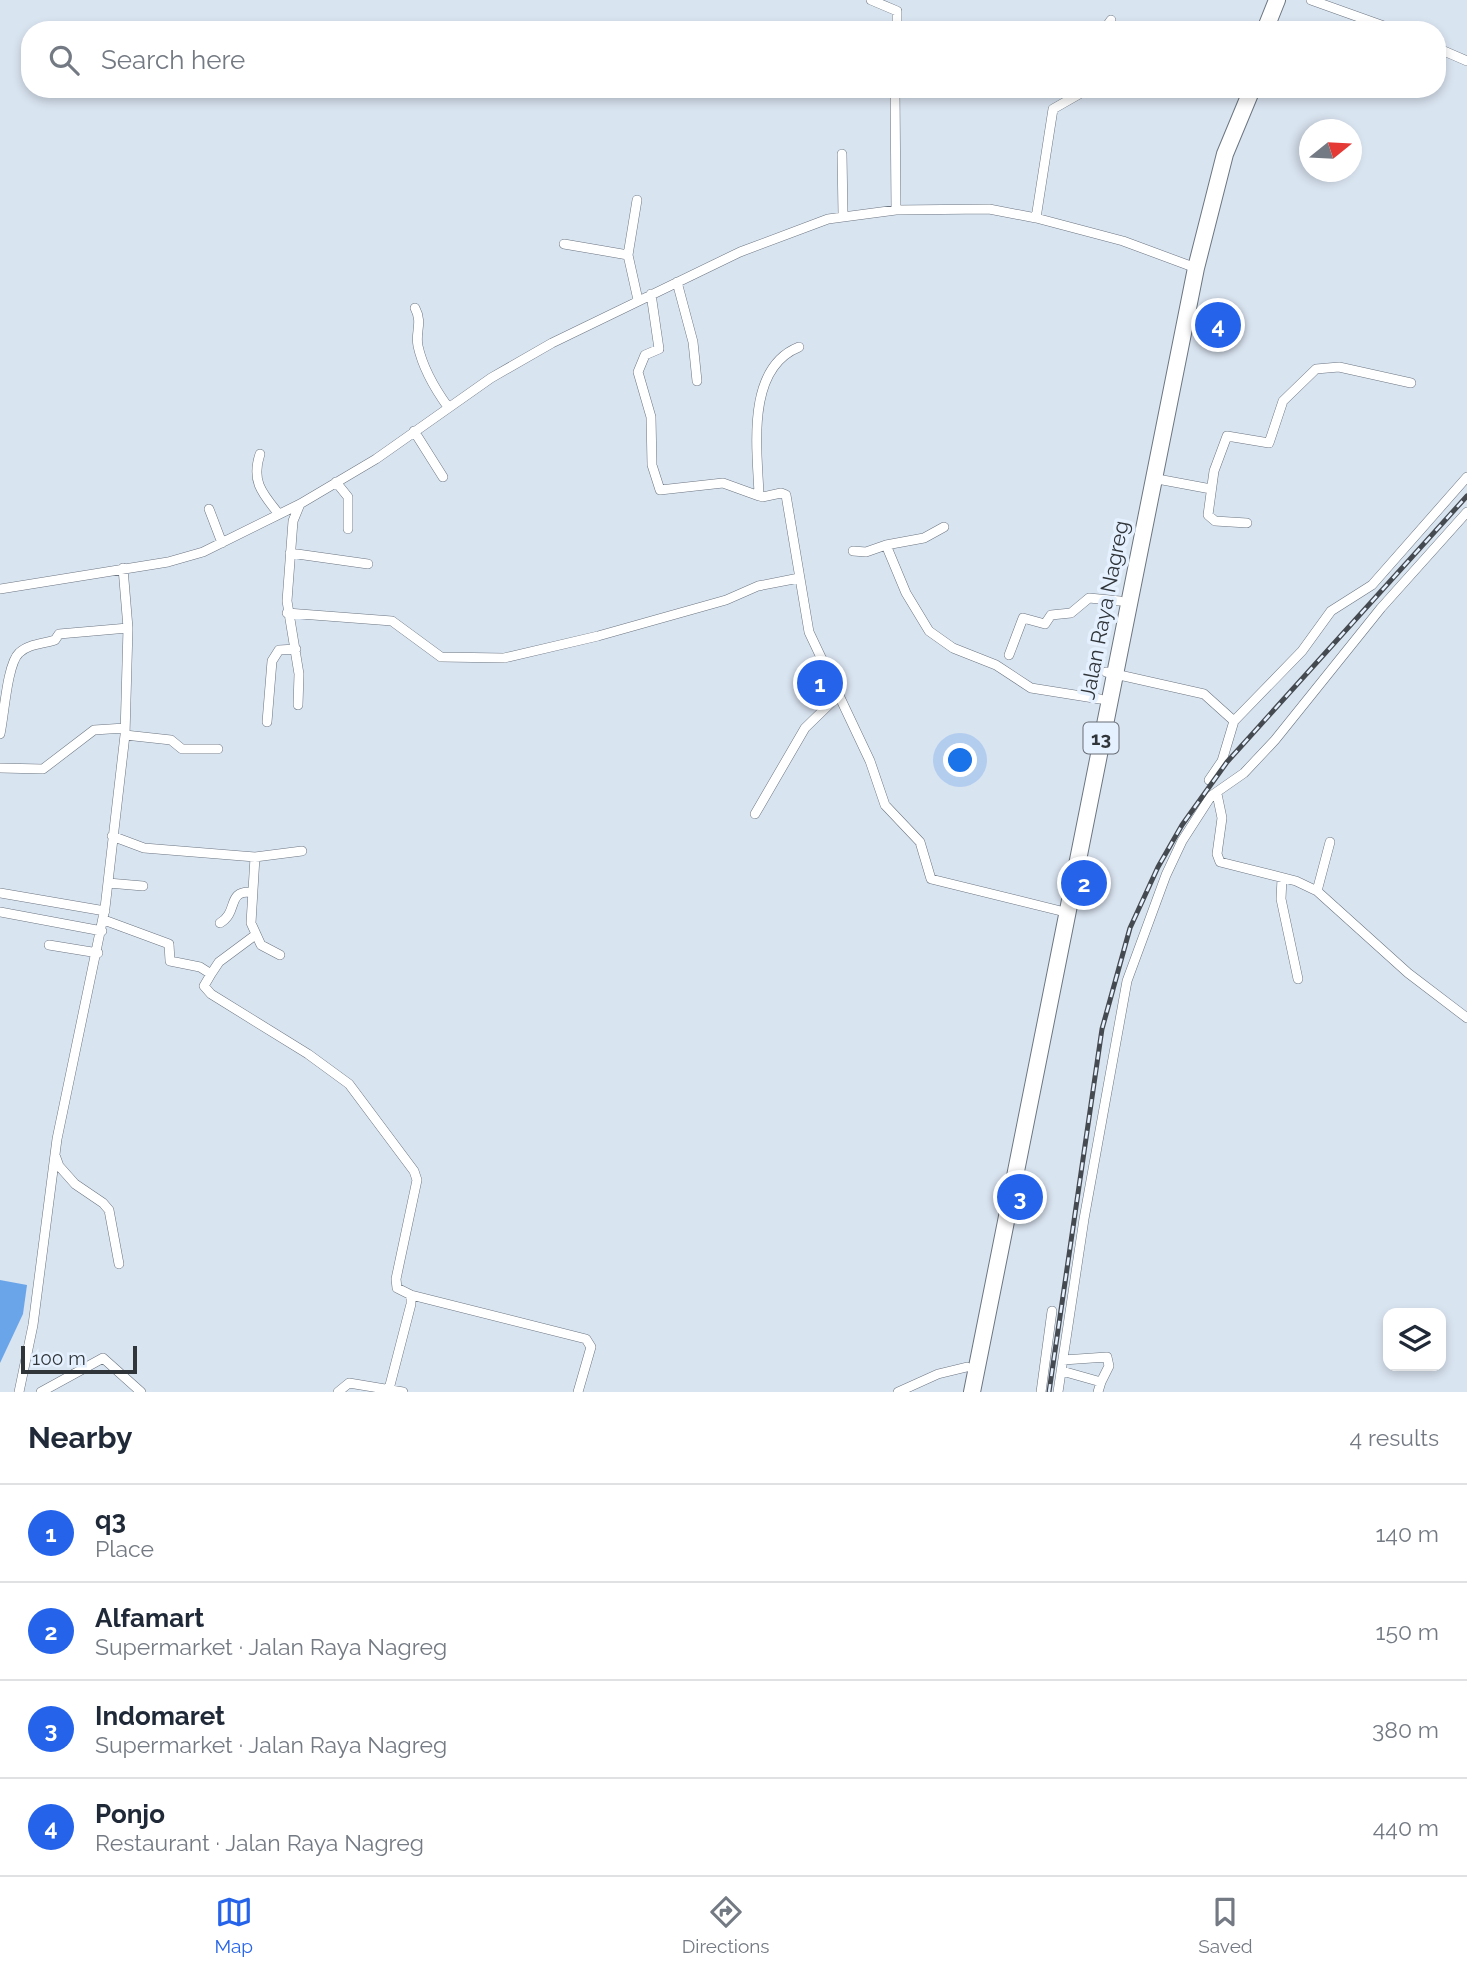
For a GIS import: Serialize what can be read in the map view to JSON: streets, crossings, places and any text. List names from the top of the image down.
{
  "streets": {
    "highway": ["Jalan Raya Nagreg", "13"]
  },
  "scale_bar": "100 m",
  "north": "right",
  "page": {
    "search": "Search here",
    "pins": [
      "4",
      "1",
      "2",
      "3"
    ],
    "scale": "100 m",
    "heading": ["Nearby", "4 results"],
    "list": [
      {
        "mark": "1",
        "name": "q3",
        "note": "Place",
        "value": "140 m"
      },
      {
        "mark": "2",
        "name": "Alfamart",
        "note": "Supermarket · Jalan Raya Nagreg",
        "value": "150 m"
      },
      {
        "mark": "3",
        "name": "Indomaret",
        "note": "Supermarket · Jalan Raya Nagreg",
        "value": "380 m"
      },
      {
        "mark": "4",
        "name": "Ponjo",
        "note": "Restaurant · Jalan Raya Nagreg",
        "value": "440 m"
      }
    ],
    "nav": ["Map", "Directions", "Saved"]
  }
}
